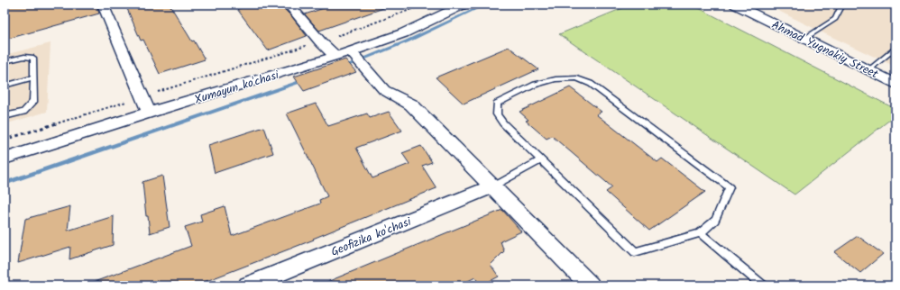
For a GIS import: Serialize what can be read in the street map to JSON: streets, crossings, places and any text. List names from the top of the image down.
{
  "streets": {
    "street": ["Ahmad Yugnakiy Street", "Xumayun ko'chasi", "Geofizika ko'chasi"]
  }
}
